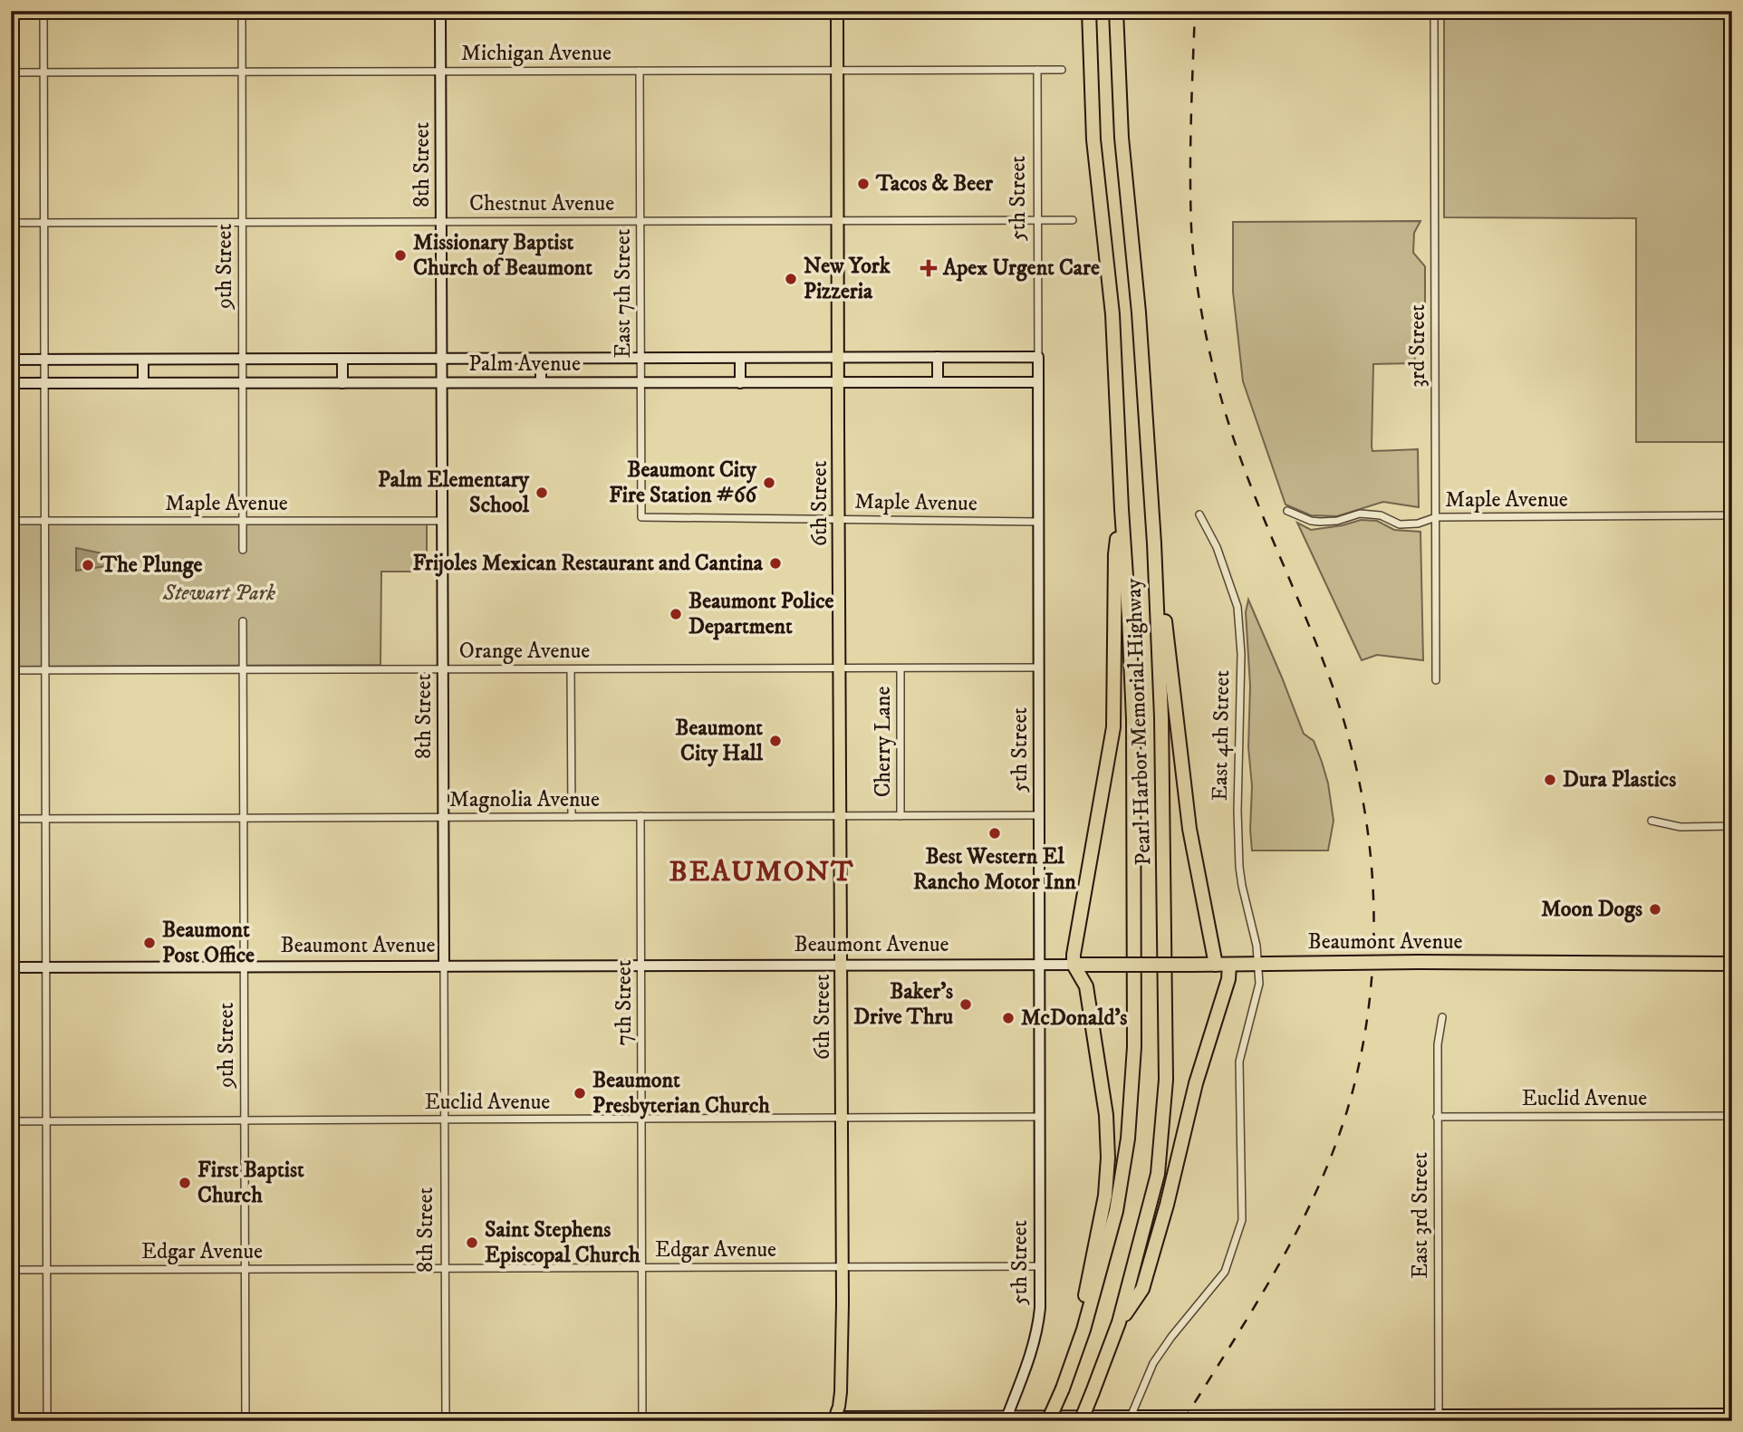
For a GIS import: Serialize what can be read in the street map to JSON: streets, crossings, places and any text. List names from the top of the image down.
{
  "streets": {
    "highway": ["Pearl Harbor Memorial Highway", "Beaumont Avenue"],
    "main road": ["6th Street"],
    "street": [
      "Michigan Avenue",
      "8th Street",
      "5th Street",
      "Chestnut Avenue",
      "9th Street",
      "East 7th Street",
      "3rd Street",
      "Palm Avenue",
      "Maple Avenue",
      "Orange Avenue",
      "East 4th Street",
      "Cherry Lane",
      "Magnolia Avenue",
      "7th Street",
      "Euclid Avenue",
      "East 3rd Street",
      "Edgar Avenue"
    ]
  },
  "crossings": [
    ["Michigan Avenue", "8th Street"],
    ["Michigan Avenue", "5th Street"],
    ["Michigan Avenue", "9th Street"],
    ["Michigan Avenue", "East 7th Street"],
    ["Michigan Avenue", "6th Street"],
    ["8th Street", "Chestnut Avenue"],
    ["8th Street", "Palm Avenue"],
    ["8th Street", "Maple Avenue"],
    ["8th Street", "Orange Avenue"],
    ["8th Street", "Magnolia Avenue"],
    ["8th Street", "Beaumont Avenue"],
    ["8th Street", "Euclid Avenue"],
    ["8th Street", "Edgar Avenue"],
    ["5th Street", "Chestnut Avenue"],
    ["5th Street", "Palm Avenue"],
    ["5th Street", "Maple Avenue"],
    ["5th Street", "Orange Avenue"],
    ["5th Street", "Magnolia Avenue"],
    ["5th Street", "Beaumont Avenue"],
    ["5th Street", "Euclid Avenue"],
    ["5th Street", "Edgar Avenue"],
    ["Chestnut Avenue", "9th Street"],
    ["Chestnut Avenue", "East 7th Street"],
    ["Chestnut Avenue", "6th Street"],
    ["9th Street", "Palm Avenue"],
    ["9th Street", "Maple Avenue"],
    ["9th Street", "Orange Avenue"],
    ["9th Street", "Magnolia Avenue"],
    ["9th Street", "Beaumont Avenue"],
    ["9th Street", "Euclid Avenue"],
    ["9th Street", "Edgar Avenue"],
    ["East 7th Street", "Palm Avenue"],
    ["East 7th Street", "Maple Avenue"],
    ["3rd Street", "Maple Avenue"],
    ["Palm Avenue", "6th Street"],
    ["Maple Avenue", "6th Street"],
    ["6th Street", "Orange Avenue"],
    ["6th Street", "Magnolia Avenue"],
    ["6th Street", "Beaumont Avenue"],
    ["6th Street", "Euclid Avenue"],
    ["6th Street", "Edgar Avenue"],
    ["Orange Avenue", "Cherry Lane"],
    ["East 4th Street", "Beaumont Avenue"],
    ["Cherry Lane", "Magnolia Avenue"],
    ["Magnolia Avenue", "7th Street"],
    ["Beaumont Avenue", "7th Street"],
    ["7th Street", "Euclid Avenue"],
    ["7th Street", "Edgar Avenue"],
    ["Euclid Avenue", "East 3rd Street"]
  ],
  "districts": ["BEAUMONT"],
  "parks": ["Stewart Park"],
  "places": {
    "other": [
      "Tacos & Beer",
      "Missionary Baptist Church of Beaumont",
      "New York Pizzeria",
      "Beaumont City Fire Station #66",
      "Palm Elementary School",
      "Frijoles Mexican Restaurant and Cantina",
      "The Plunge",
      "Beaumont Police Department",
      "Beaumont City Hall",
      "Dura Plastics",
      "Best Western El Rancho Motor Inn",
      "Moon Dogs",
      "Beaumont Post Office",
      "Baker's Drive Thru",
      "McDonald's",
      "Beaumont Presbyterian Church",
      "First Baptist Church",
      "Saint Stephens Episcopal Church"
    ],
    "health": ["Apex Urgent Care"]
  }
}
